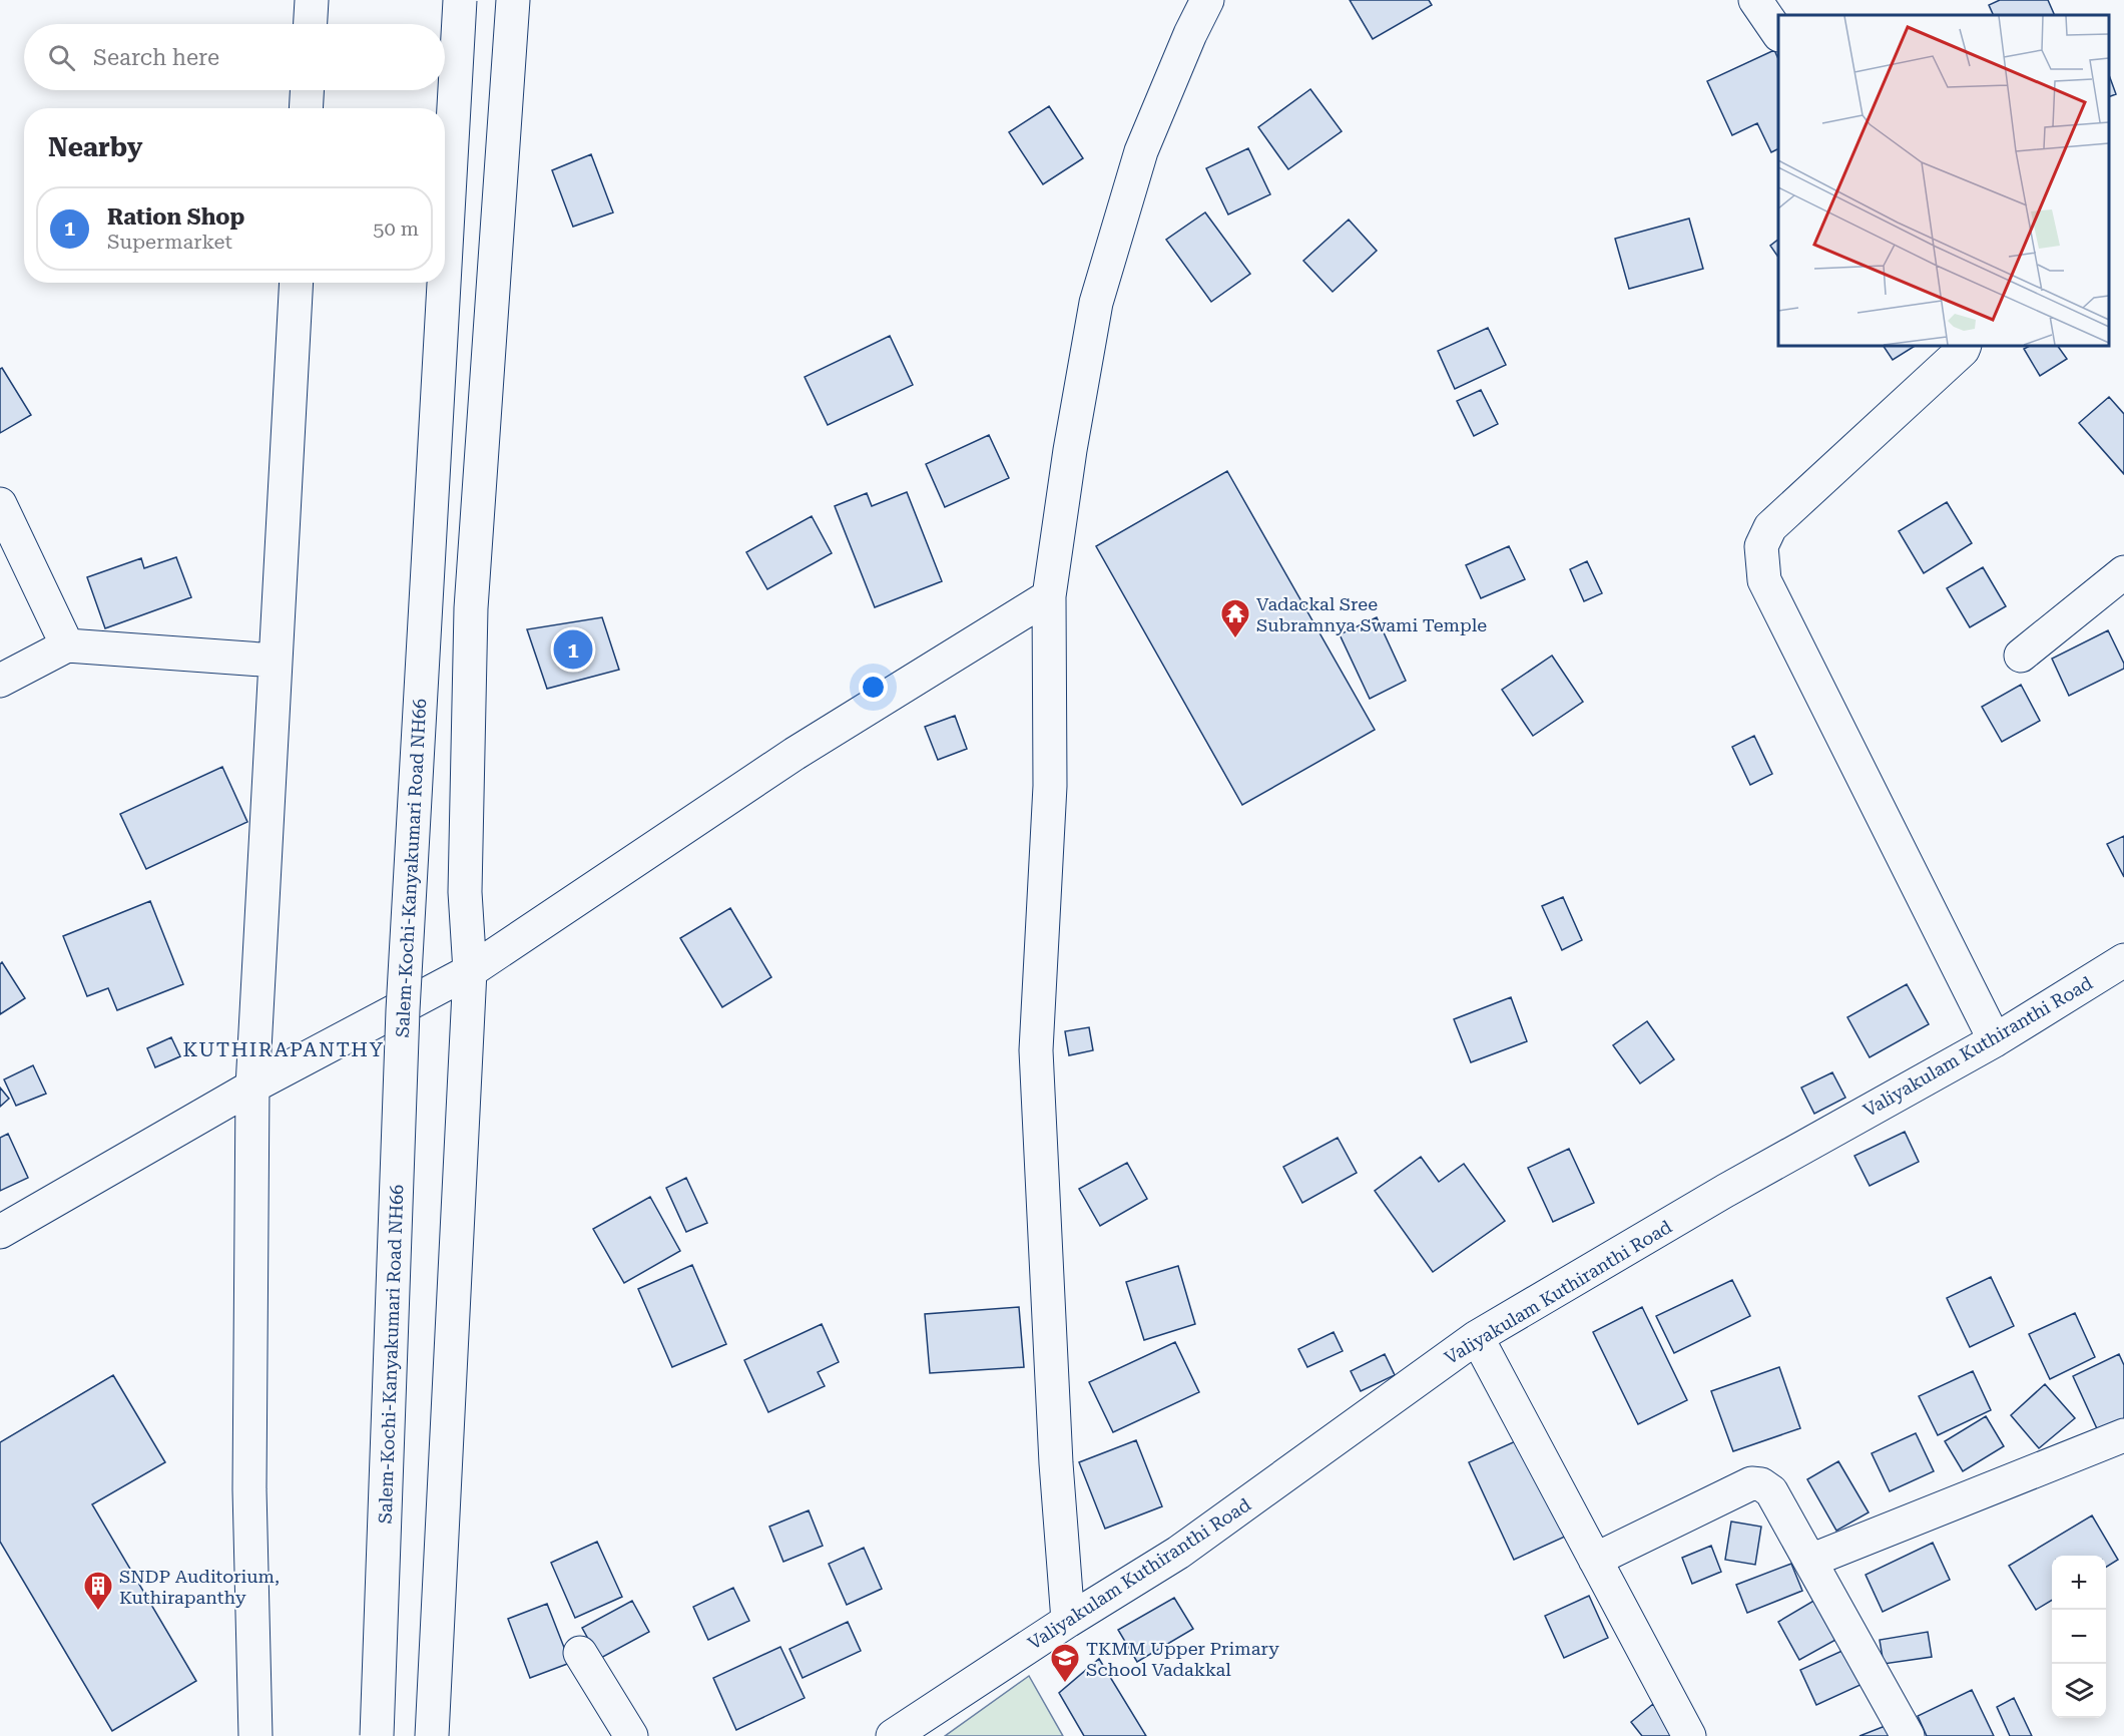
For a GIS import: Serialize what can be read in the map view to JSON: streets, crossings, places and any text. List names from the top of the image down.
{
  "streets": {
    "main road": ["Salem-Kochi-Kanyakumari Road NH66", "Valiyakulam Kuthiranthi Road"]
  },
  "districts": ["KUTHIRAPANTHY"],
  "places": {
    "temple": ["Vadackal Sree Subramnya Swami Temple"],
    "building": ["SNDP Auditorium, Kuthirapanthy"],
    "school or university": ["TKMM Upper Primary School Vadakkal"]
  },
  "page": {
    "search": "Search here",
    "heading": "Nearby",
    "list": [
      {
        "mark": "1",
        "name": "Ration Shop",
        "note": "Supermarket",
        "value": "50 m"
      }
    ],
    "pins": "1",
    "map_buttons": ["+", "−"]
  }
}
